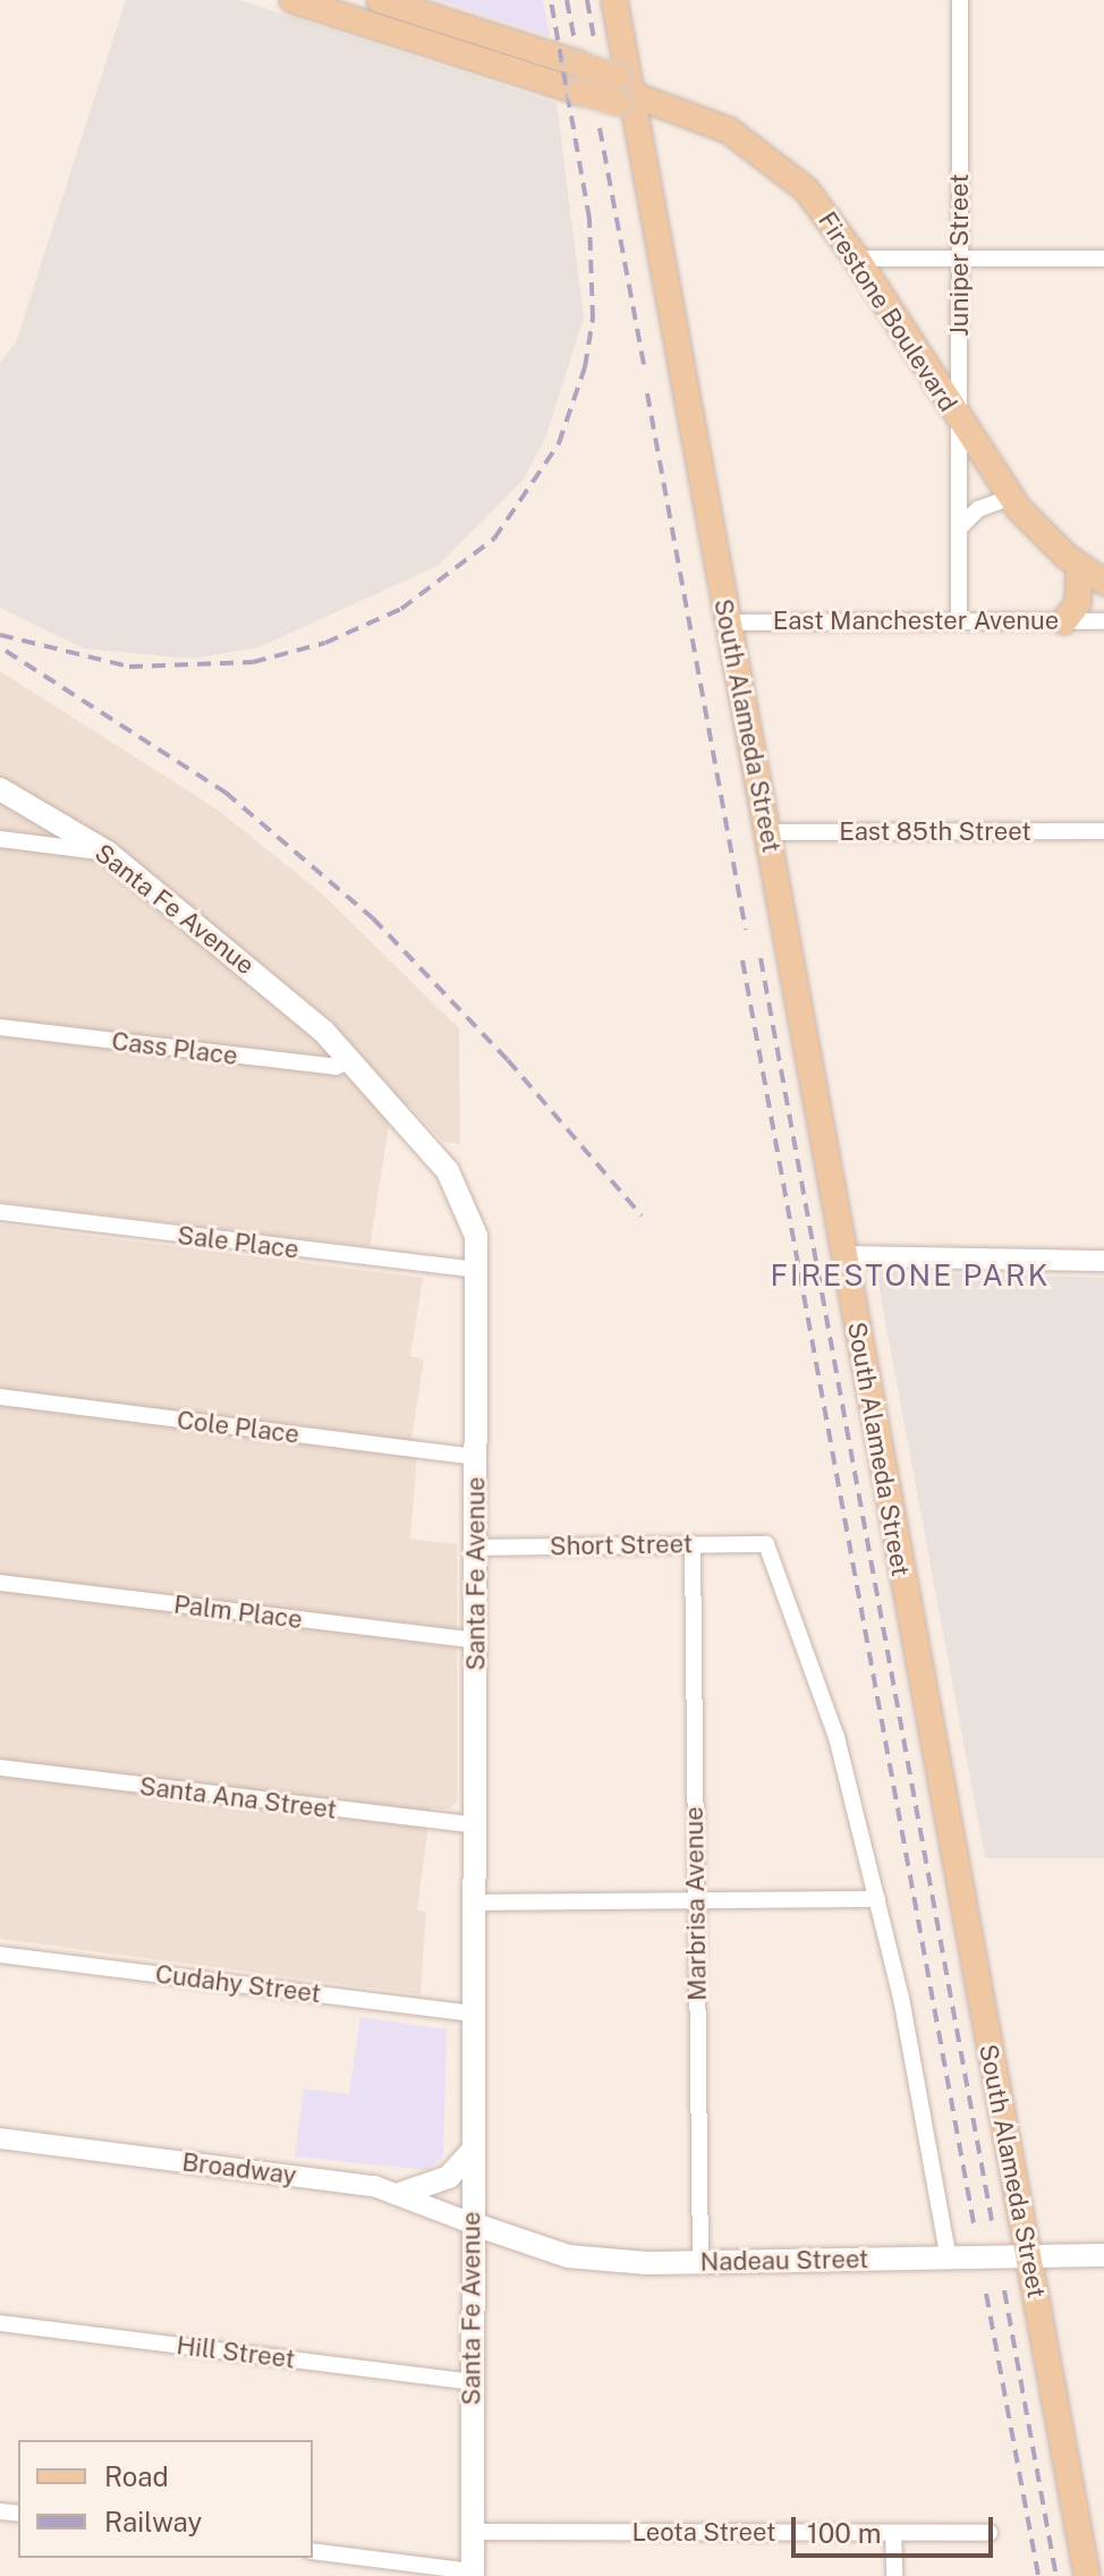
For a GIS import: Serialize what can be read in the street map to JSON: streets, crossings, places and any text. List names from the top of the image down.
{
  "streets": {
    "main road": [
      "Firestone Boulevard",
      "South Alameda Street",
      "Santa Fe Avenue",
      "Nadeau Street"
    ],
    "street": [
      "Juniper Street",
      "East Manchester Avenue",
      "East 85th Street",
      "Cass Place",
      "Sale Place",
      "Cole Place",
      "Short Street",
      "Palm Place",
      "Santa Ana Street",
      "Marbrisa Avenue",
      "Cudahy Street",
      "Broadway",
      "Hill Street",
      "Leota Street"
    ]
  },
  "crossings": [
    ["Juniper Street", "Firestone Boulevard"],
    ["Juniper Street", "East Manchester Avenue"],
    ["Firestone Boulevard", "South Alameda Street"],
    ["East Manchester Avenue", "South Alameda Street"],
    ["South Alameda Street", "East 85th Street"],
    ["South Alameda Street", "Nadeau Street"],
    ["Santa Fe Avenue", "Cass Place"],
    ["Santa Fe Avenue", "Sale Place"],
    ["Santa Fe Avenue", "Cole Place"],
    ["Santa Fe Avenue", "Short Street"],
    ["Santa Fe Avenue", "Palm Place"],
    ["Santa Fe Avenue", "Santa Ana Street"],
    ["Santa Fe Avenue", "Cudahy Street"],
    ["Santa Fe Avenue", "Broadway"],
    ["Santa Fe Avenue", "Nadeau Street"],
    ["Santa Fe Avenue", "Hill Street"],
    ["Santa Fe Avenue", "Leota Street"],
    ["Short Street", "Marbrisa Avenue"],
    ["Marbrisa Avenue", "Nadeau Street"],
    ["Broadway", "Nadeau Street"]
  ],
  "districts": ["FIRESTONE PARK"],
  "legend": ["Road", "Railway"],
  "scale_bar": "100 m"
}
